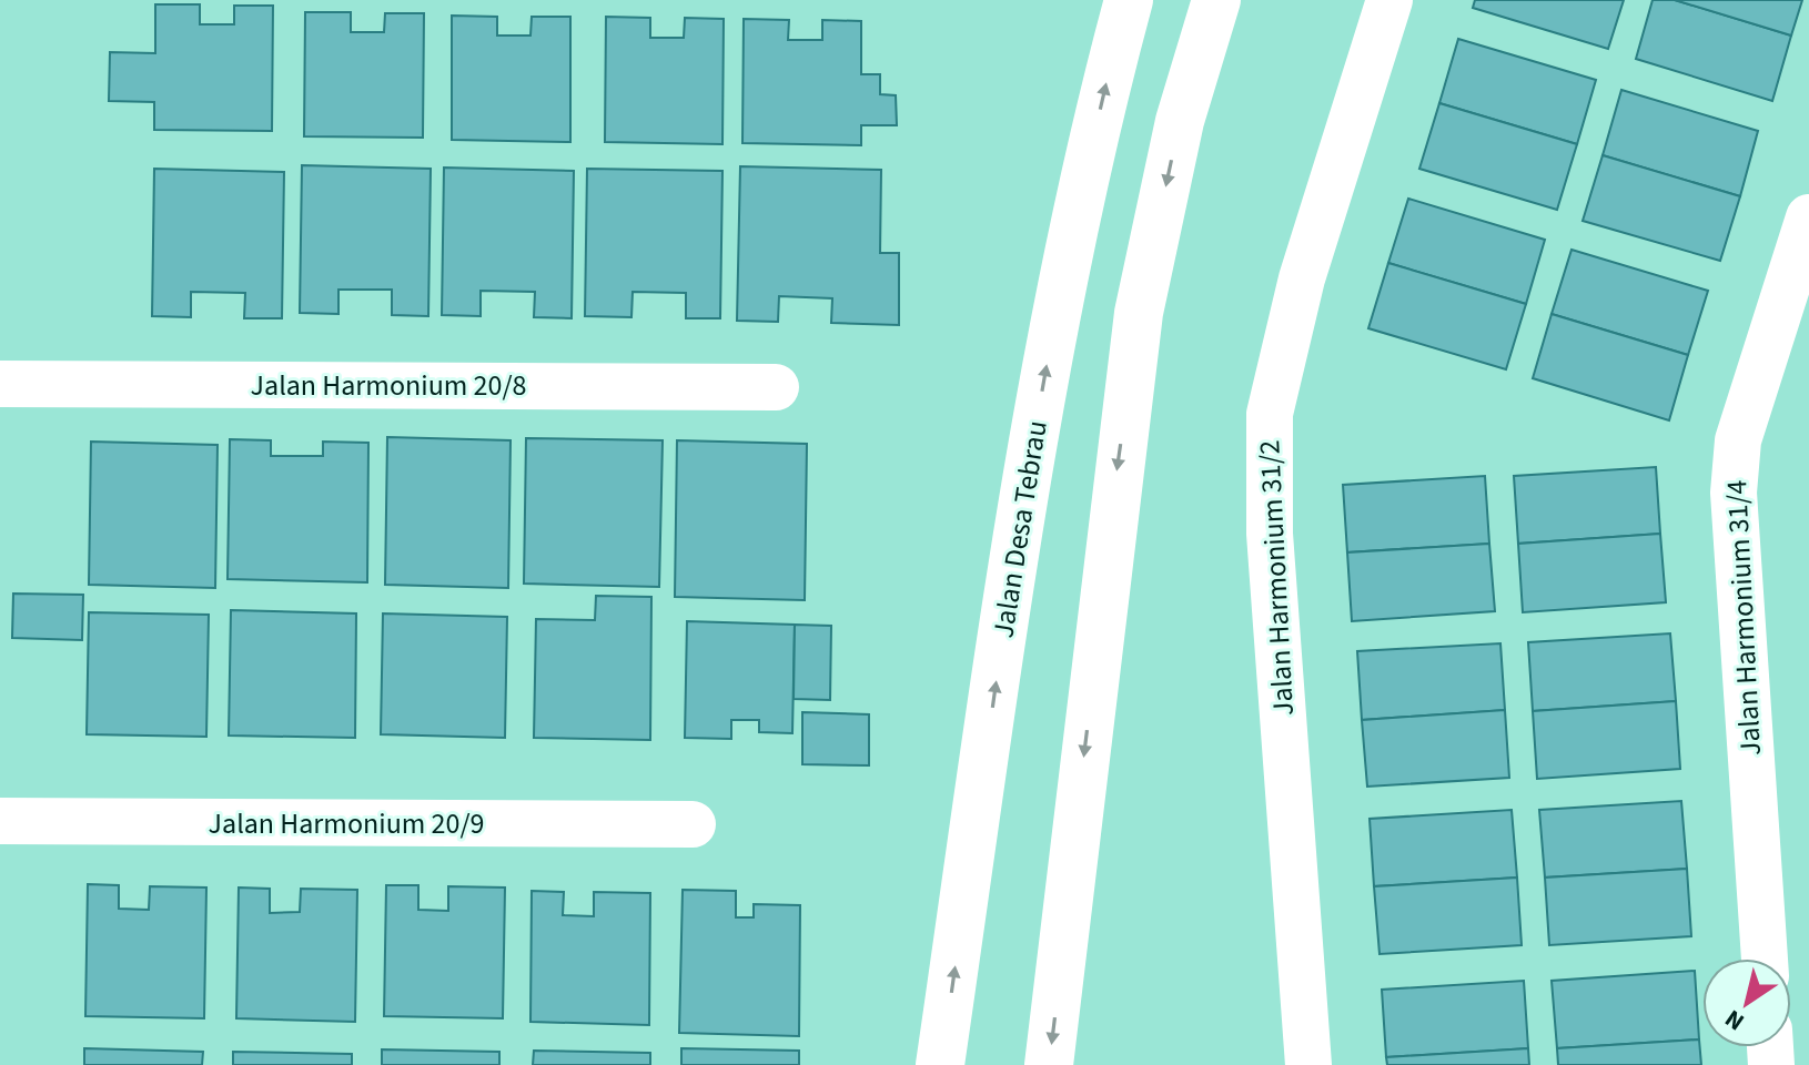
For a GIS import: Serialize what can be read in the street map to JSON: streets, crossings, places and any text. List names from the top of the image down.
{
  "streets": {
    "main road": ["Jalan Desa Tebrau"],
    "street": [
      "Jalan Harmonium 20/8",
      "Jalan Harmonium 31/2",
      "Jalan Harmonium 31/4",
      "Jalan Harmonium 20/9"
    ]
  },
  "north": "bottom left"
}
